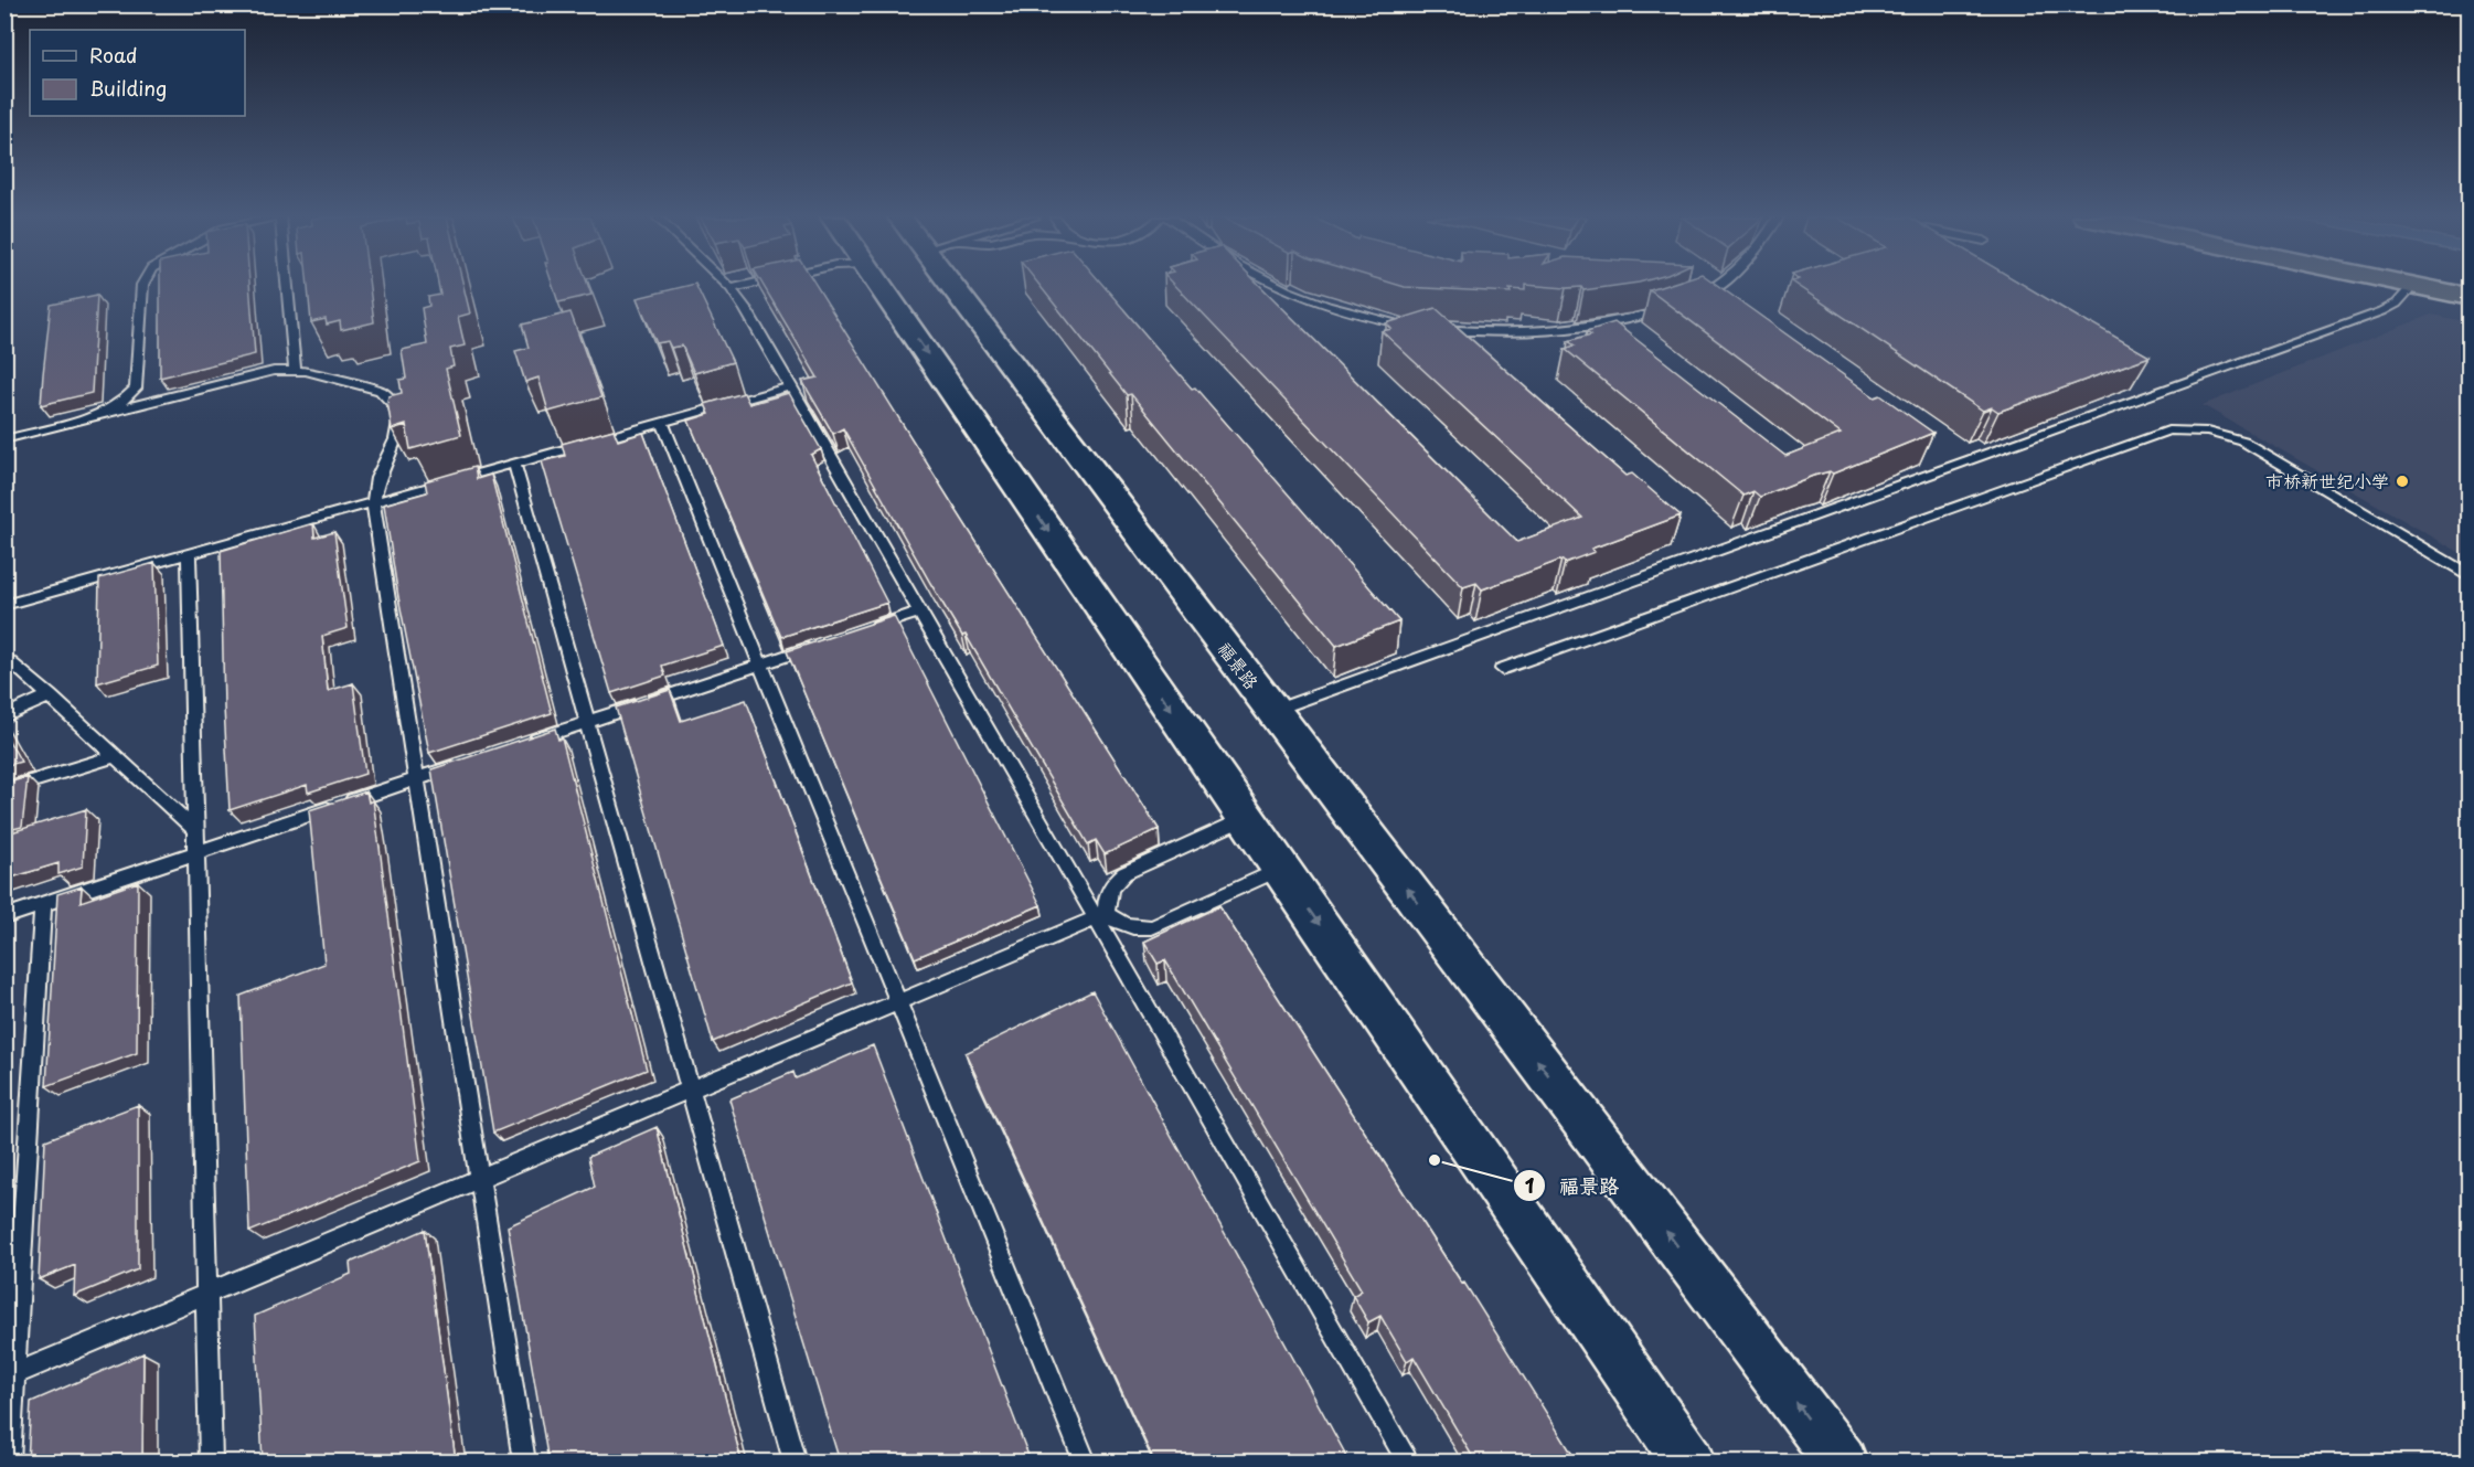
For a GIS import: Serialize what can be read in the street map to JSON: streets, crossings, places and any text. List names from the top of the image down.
{
  "streets": {
    "main road": ["福景路"]
  },
  "places": ["市桥新世纪小学", "福景路"],
  "legend": ["Road", "Building"]
}
